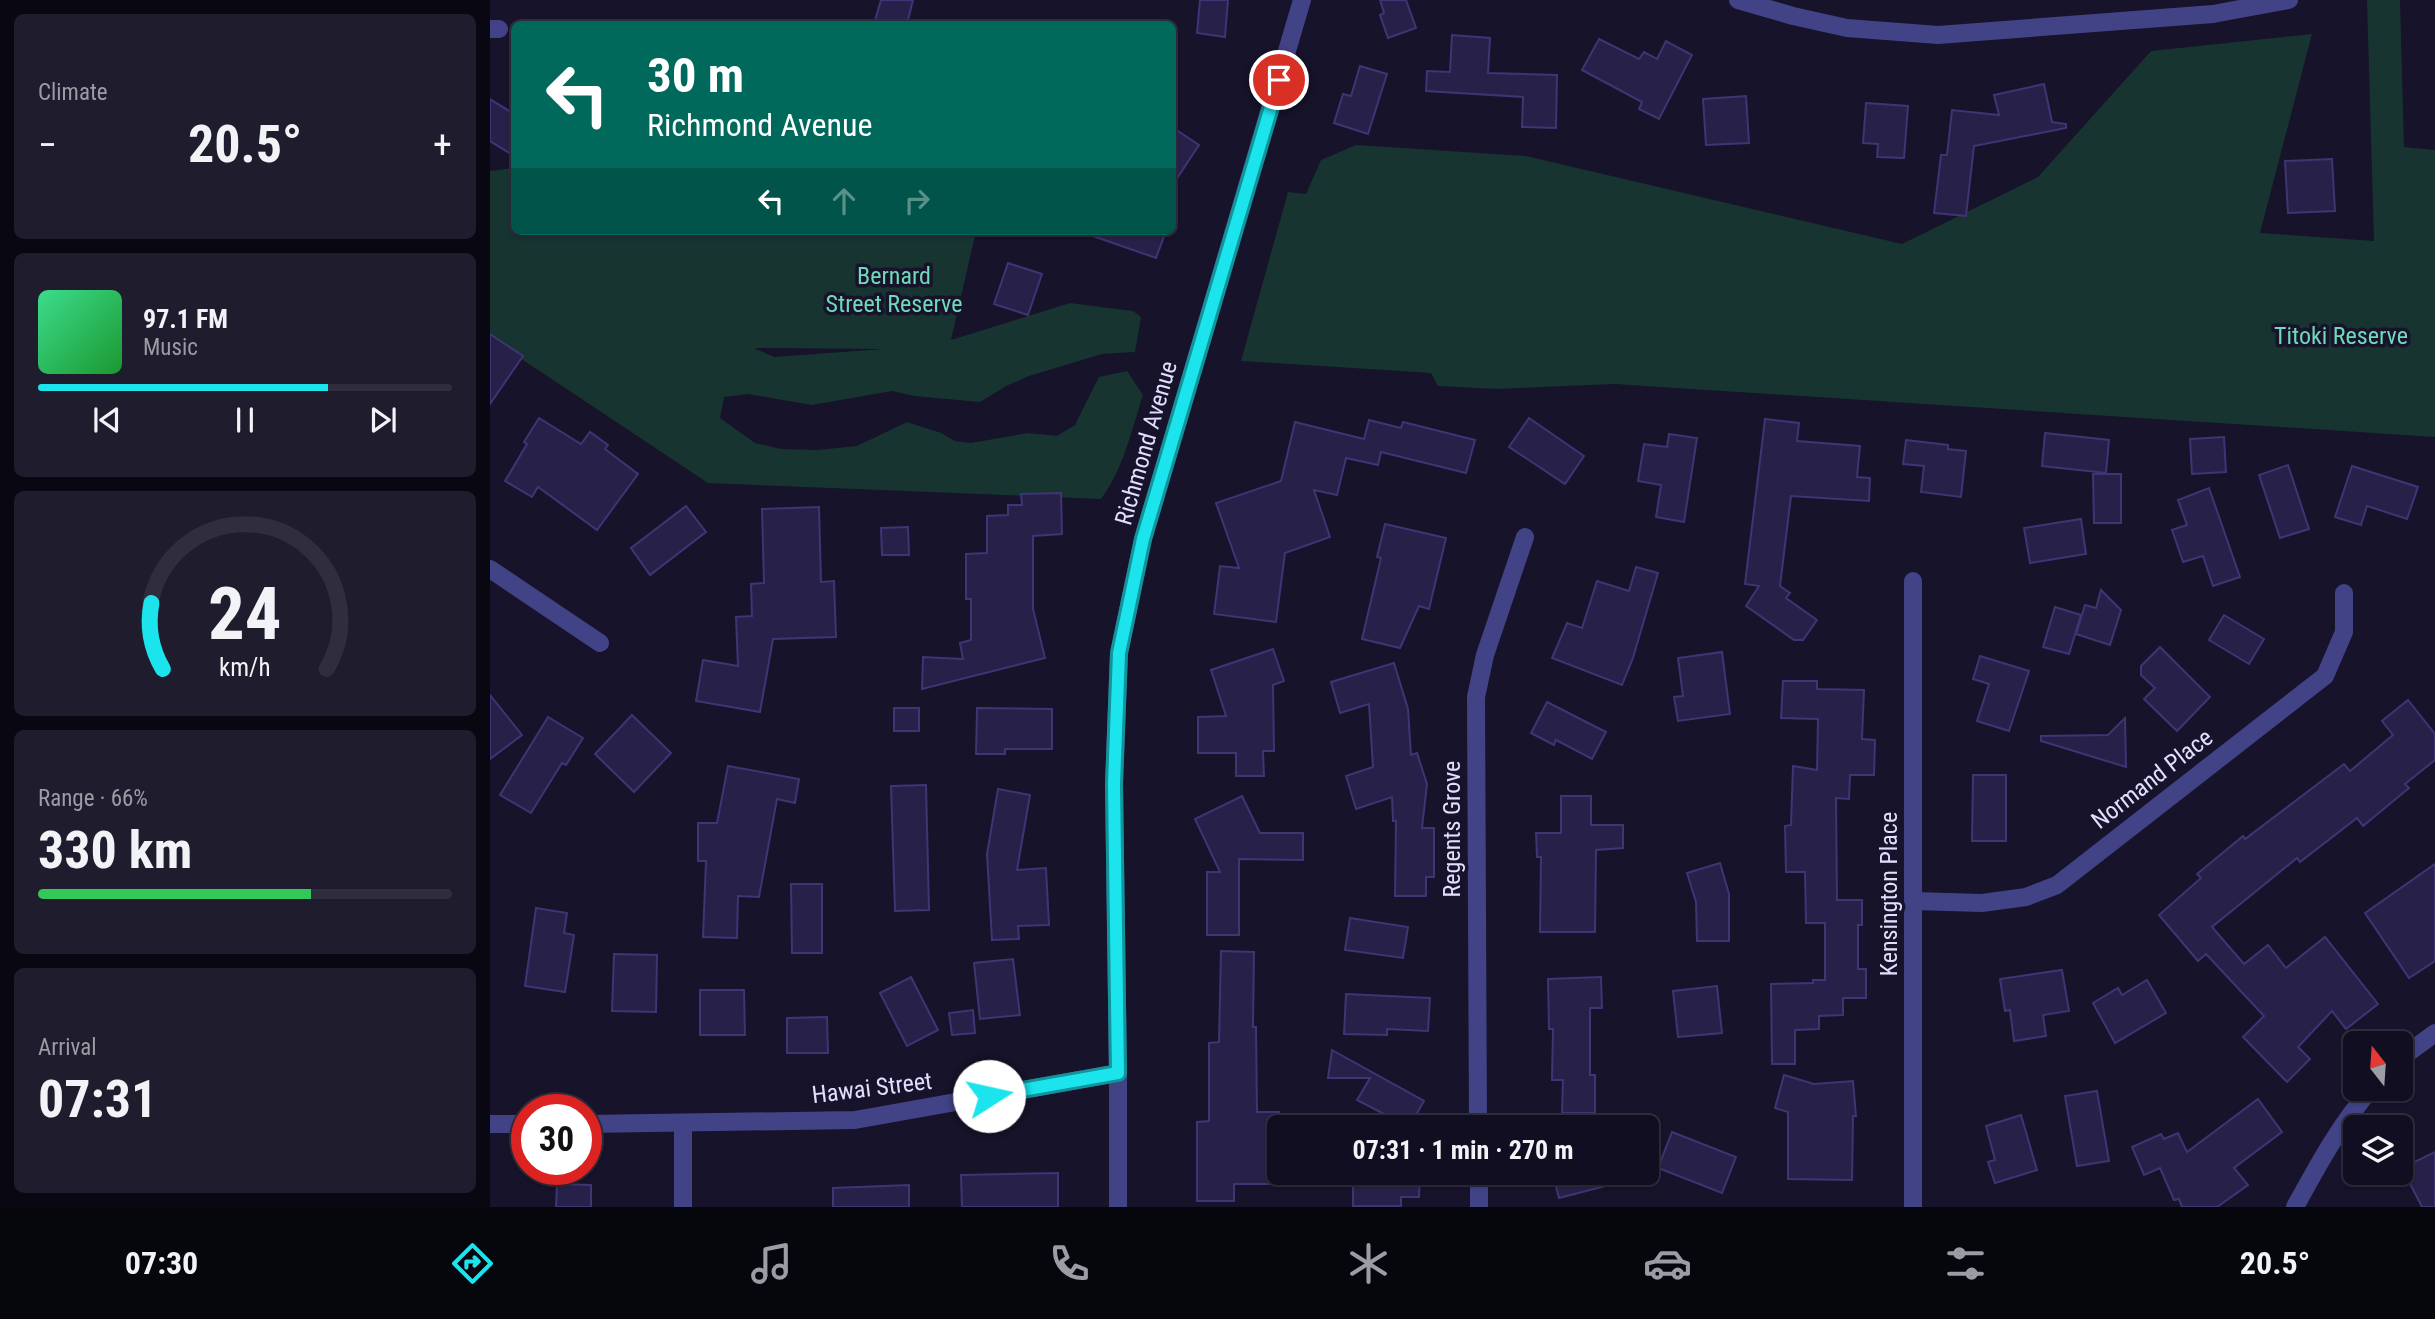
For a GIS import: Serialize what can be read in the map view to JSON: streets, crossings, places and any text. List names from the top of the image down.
{
  "streets": {
    "street": [
      "Richmond Avenue",
      "Normand Place",
      "Regents Grove",
      "Kensington Place",
      "Hawai Street"
    ]
  },
  "crossings": [
    ["Richmond Avenue", "Hawai Street"],
    ["Normand Place", "Kensington Place"]
  ],
  "parks": ["Bernard Street Reserve", "Titoki Reserve"],
  "north": "top",
  "page": {
    "tile": [
      "Climate",
      ["Range · 66%", "330 km"],
      ["Arrival", "07:31"]
    ],
    "turn": ["30 m", "Richmond Avenue"],
    "heat": ["−", "20.5°", "+"],
    "song": ["97.1 FM", "Music"],
    "limit": "30",
    "trip": "07:31 · 1 min · 270 m",
    "tabs": ["07:30", "20.5°"],
    "gauge": ["24", "km/h"]
  }
}
